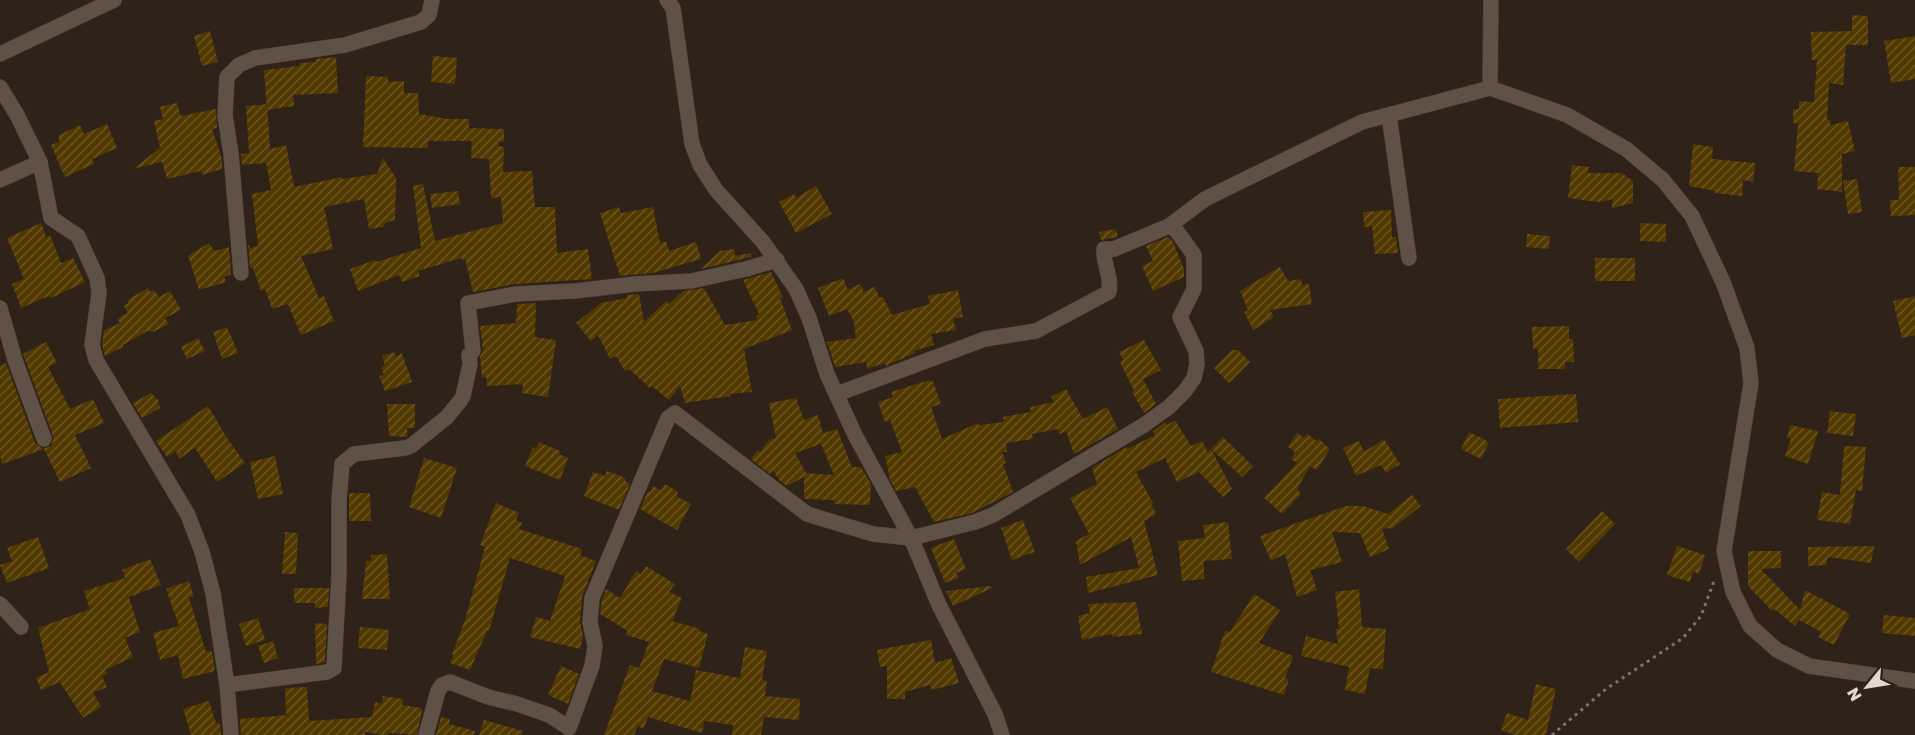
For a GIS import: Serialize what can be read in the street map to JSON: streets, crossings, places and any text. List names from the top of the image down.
{
  "north": "bottom left"
}
